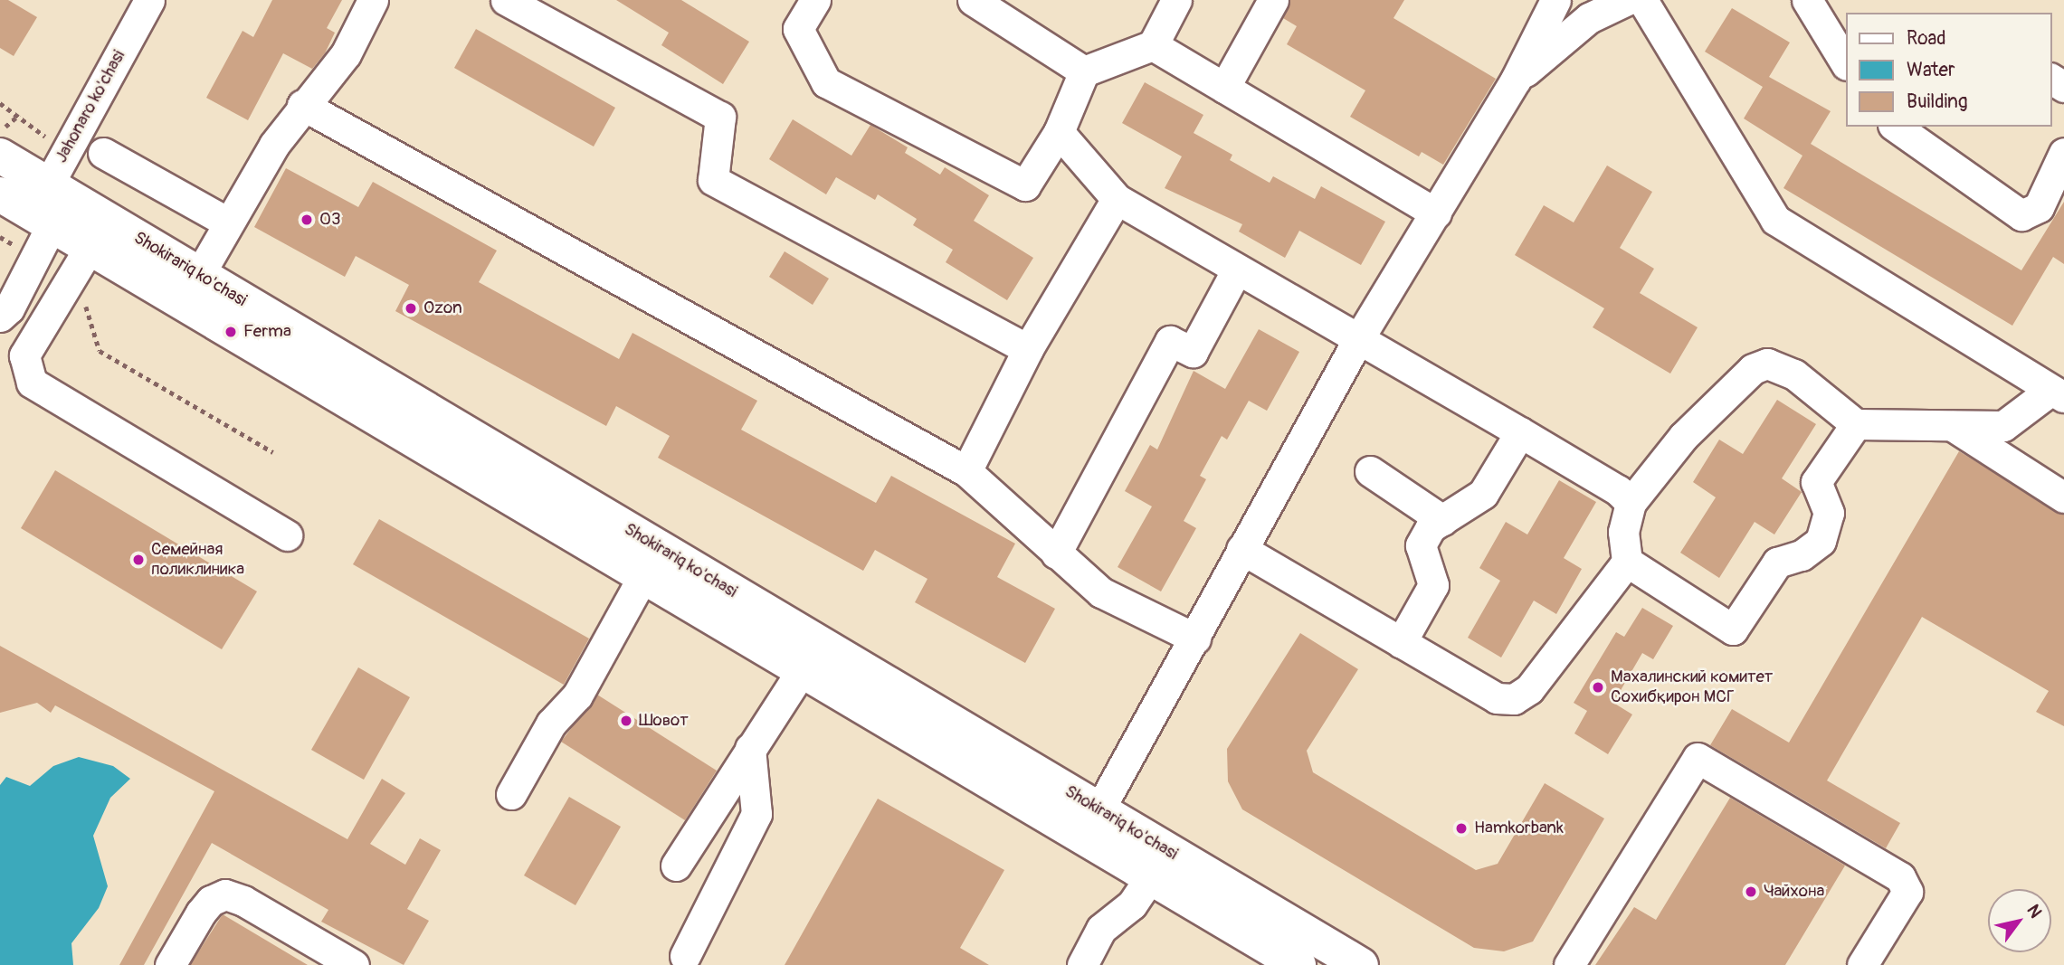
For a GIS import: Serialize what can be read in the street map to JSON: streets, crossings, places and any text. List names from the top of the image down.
{
  "streets": {
    "main road": ["Shokirariq ko'chasi"],
    "street": ["Jahonaro ko'chasi"]
  },
  "crossings": [
    ["Jahonaro ko'chasi", "Shokirariq ko'chasi"]
  ],
  "places": [
    "03",
    "Ozon",
    "Ferma",
    "Семейная поликлиника",
    "Махалинский комитет Сохибқирон МСГ",
    "Шовот",
    "Hamkorbank",
    "Чайхона"
  ],
  "legend": ["Road", "Water", "Building"],
  "north": "top right"
}
